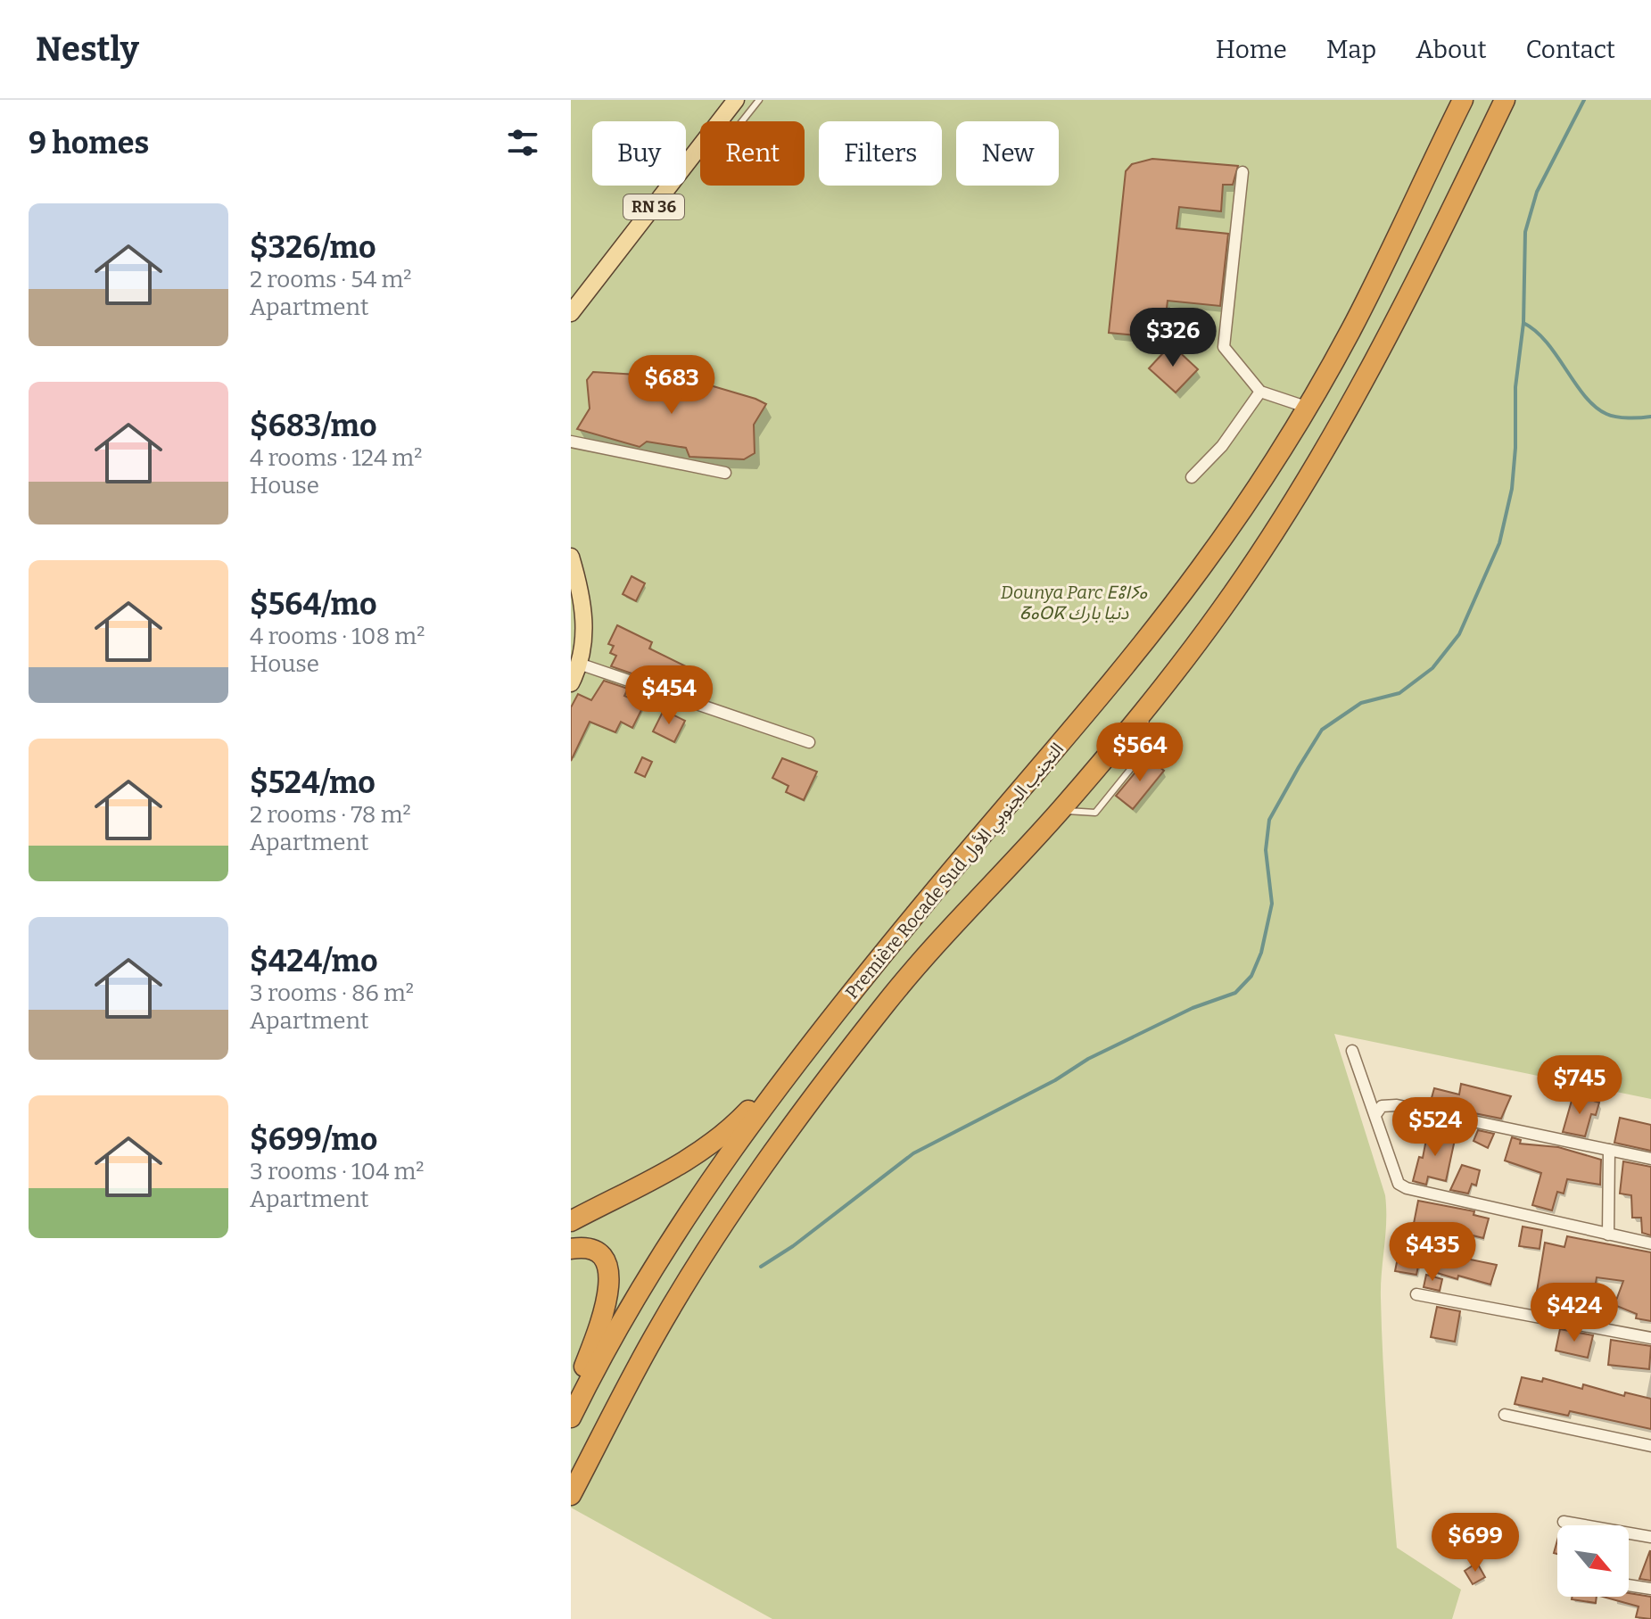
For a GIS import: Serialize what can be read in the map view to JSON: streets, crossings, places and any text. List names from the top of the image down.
{
  "streets": {
    "highway": ["Première Rocade Sud التجنب الجنوبي الأول"],
    "main road": ["RN 36"]
  },
  "parks": ["Dounya Parc ⴹⵓⵏⵢⴰ ⵒⴰⵔⴽ دنيا بارك"],
  "north": "bottom right",
  "page": {
    "header": "Nestly",
    "nav": [
      "Home",
      "Map",
      "About",
      "Contact"
    ],
    "heading": "9 homes",
    "chip": [
      "Buy",
      "Rent",
      "Filters",
      "New"
    ],
    "list": [
      {
        "name": "$326/mo",
        "note": "2 rooms · 54 m² · Apartment"
      },
      {
        "name": "$683/mo",
        "note": "4 rooms · 124 m² · House"
      },
      {
        "name": "$564/mo",
        "note": "4 rooms · 108 m² · House"
      },
      {
        "name": "$524/mo",
        "note": "2 rooms · 78 m² · Apartment"
      },
      {
        "name": "$424/mo",
        "note": "3 rooms · 86 m² · Apartment"
      },
      {
        "name": "$699/mo",
        "note": "3 rooms · 104 m² · Apartment"
      }
    ],
    "price": [
      "$326",
      "$683",
      "$454",
      "$564",
      "$745",
      "$524",
      "$435",
      "$424",
      "$699"
    ]
  }
}
